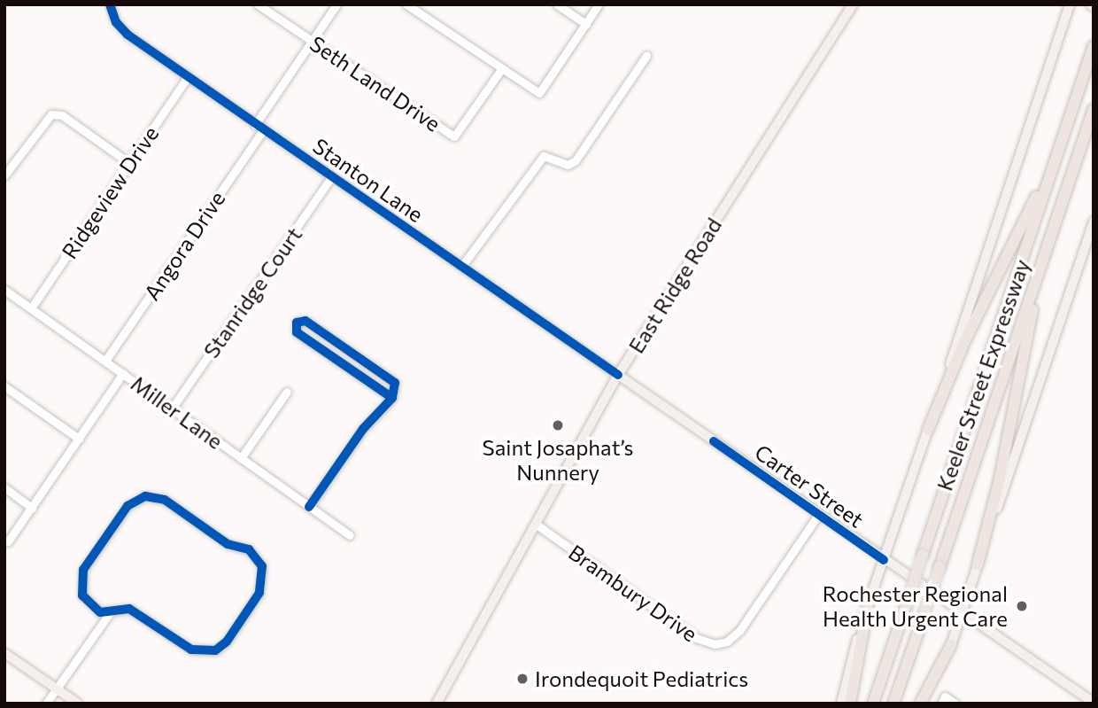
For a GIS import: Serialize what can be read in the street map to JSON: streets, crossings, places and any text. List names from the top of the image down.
{
  "streets": {
    "highway": ["Keeler Street Expressway"],
    "main road": ["East Ridge Road", "Carter Street"],
    "street": [
      "Seth Land Drive",
      "Stanton Lane",
      "Ridgeview Drive",
      "Angora Drive",
      "Stanridge Court",
      "Miller Lane",
      "Brambury Drive"
    ]
  },
  "crossings": [
    ["Stanton Lane", "Ridgeview Drive"],
    ["Stanton Lane", "Angora Drive"],
    ["Stanton Lane", "East Ridge Road"],
    ["Stanton Lane", "Stanridge Court"],
    ["Stanton Lane", "Carter Street"],
    ["Ridgeview Drive", "Miller Lane"],
    ["Angora Drive", "Miller Lane"],
    ["East Ridge Road", "Carter Street"],
    ["East Ridge Road", "Brambury Drive"],
    ["Stanridge Court", "Miller Lane"],
    ["Carter Street", "Brambury Drive"]
  ],
  "places": ["Saint Josaphat’s Nunnery", "Rochester Regional Health Urgent Care", "Irondequoit Pediatrics"]
}
